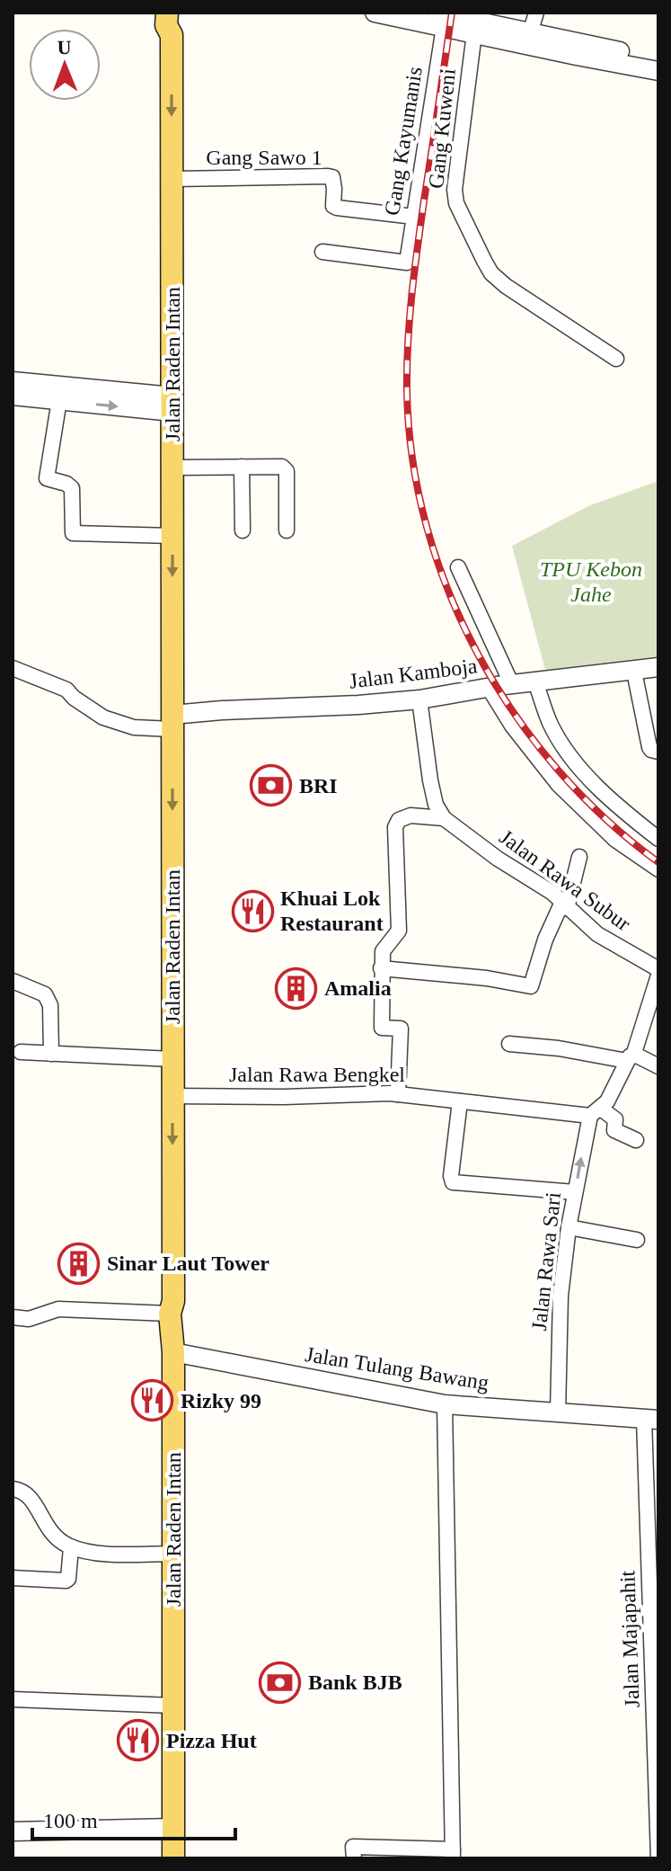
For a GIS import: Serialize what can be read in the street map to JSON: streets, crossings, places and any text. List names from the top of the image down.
{
  "streets": {
    "main road": ["Jalan Raden Intan"],
    "street": [
      "Gang Kuweni",
      "Gang Kayumanis",
      "Gang Sawo 1",
      "Jalan Kamboja",
      "Jalan Rawa Subur",
      "Jalan Rawa Bengkel",
      "Jalan Rawa Sari",
      "Jalan Tulang Bawang",
      "Jalan Majapahit"
    ]
  },
  "crossings": [
    ["Gang Kayumanis", "Gang Sawo 1"],
    ["Gang Sawo 1", "Jalan Raden Intan"],
    ["Jalan Raden Intan", "Jalan Kamboja"],
    ["Jalan Raden Intan", "Jalan Rawa Bengkel"],
    ["Jalan Raden Intan", "Jalan Tulang Bawang"],
    ["Jalan Rawa Bengkel", "Jalan Rawa Sari"],
    ["Jalan Rawa Sari", "Jalan Tulang Bawang"],
    ["Jalan Tulang Bawang", "Jalan Majapahit"]
  ],
  "one_way": ["Jalan Raden Intan"],
  "parks": ["TPU Kebon Jahe"],
  "places": {
    "bank": ["BRI", "Bank BJB"],
    "restaurant": ["Khuai Lok Restaurant", "Rizky 99", "Pizza Hut"],
    "building": ["Amalia", "Sinar Laut Tower"]
  },
  "scale_bar": "100 m",
  "north": "top"
}
